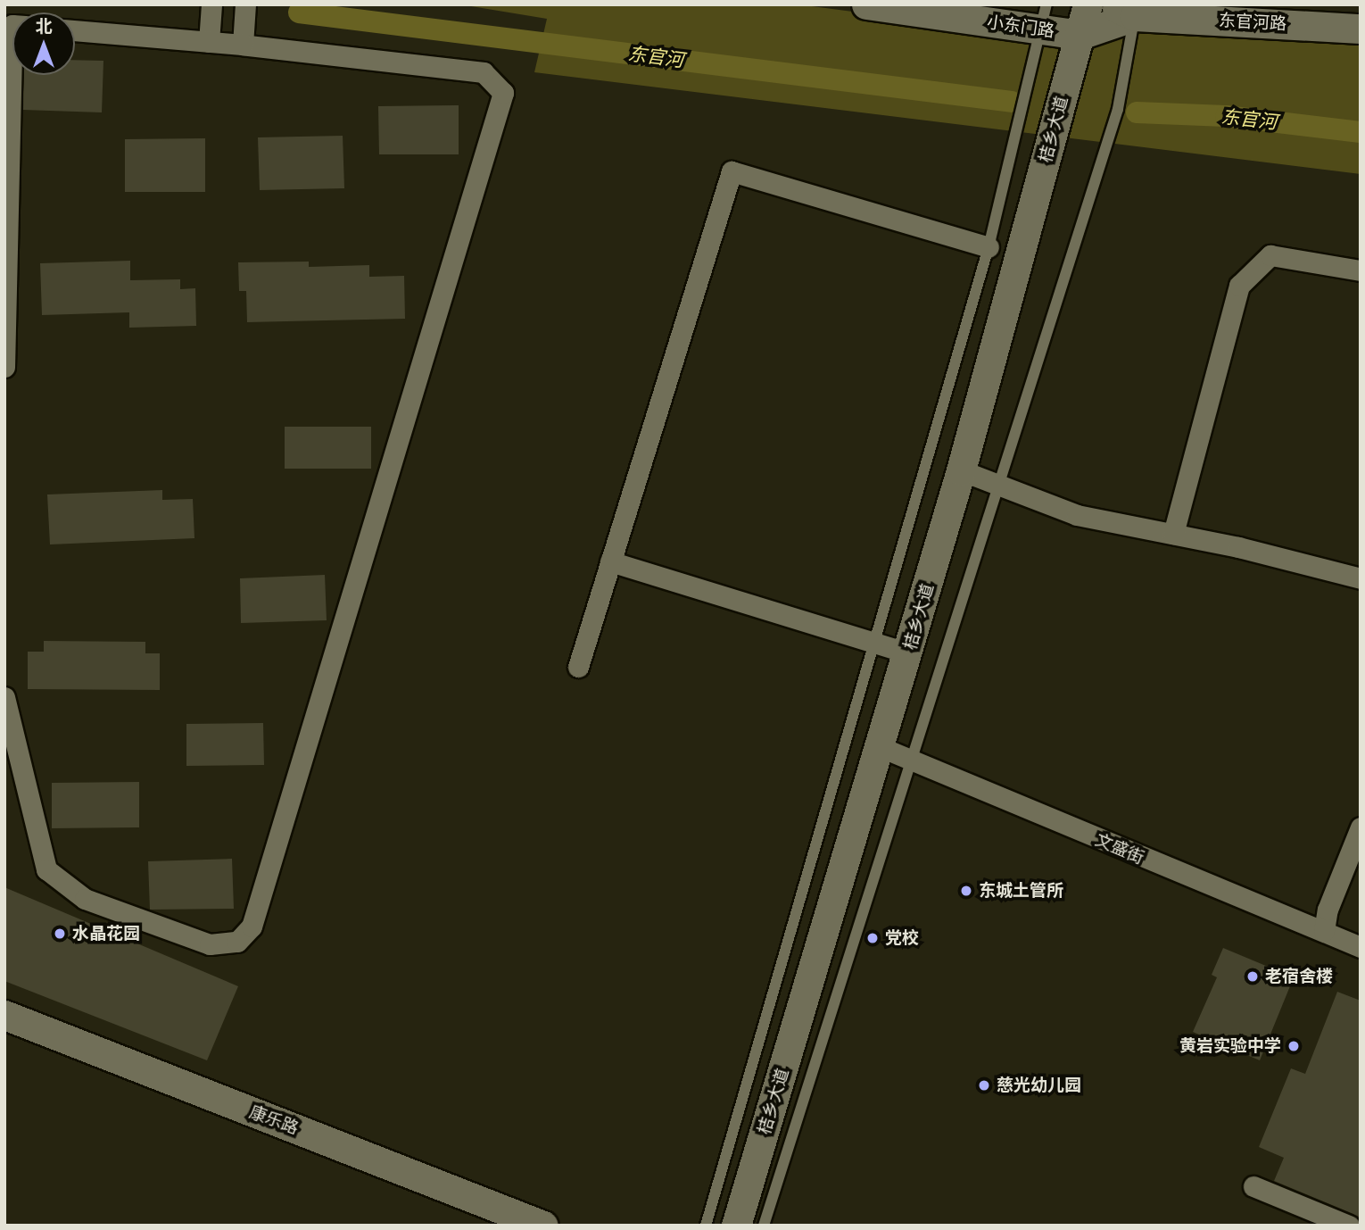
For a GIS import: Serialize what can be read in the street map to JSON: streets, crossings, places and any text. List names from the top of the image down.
{
  "streets": {
    "street": [
      "东官河路",
      "小东门路",
      "桔乡大道",
      "文盛街",
      "康乐路"
    ]
  },
  "crossings": [
    ["东官河路", "小东门路"],
    ["小东门路", "桔乡大道"],
    ["桔乡大道", "文盛街"]
  ],
  "water": ["东官河"],
  "places": [
    "东城土管所",
    "水晶花园",
    "党校",
    "老宿舍楼",
    "黄岩实验中学",
    "慈光幼儿园"
  ],
  "north": "top"
}
